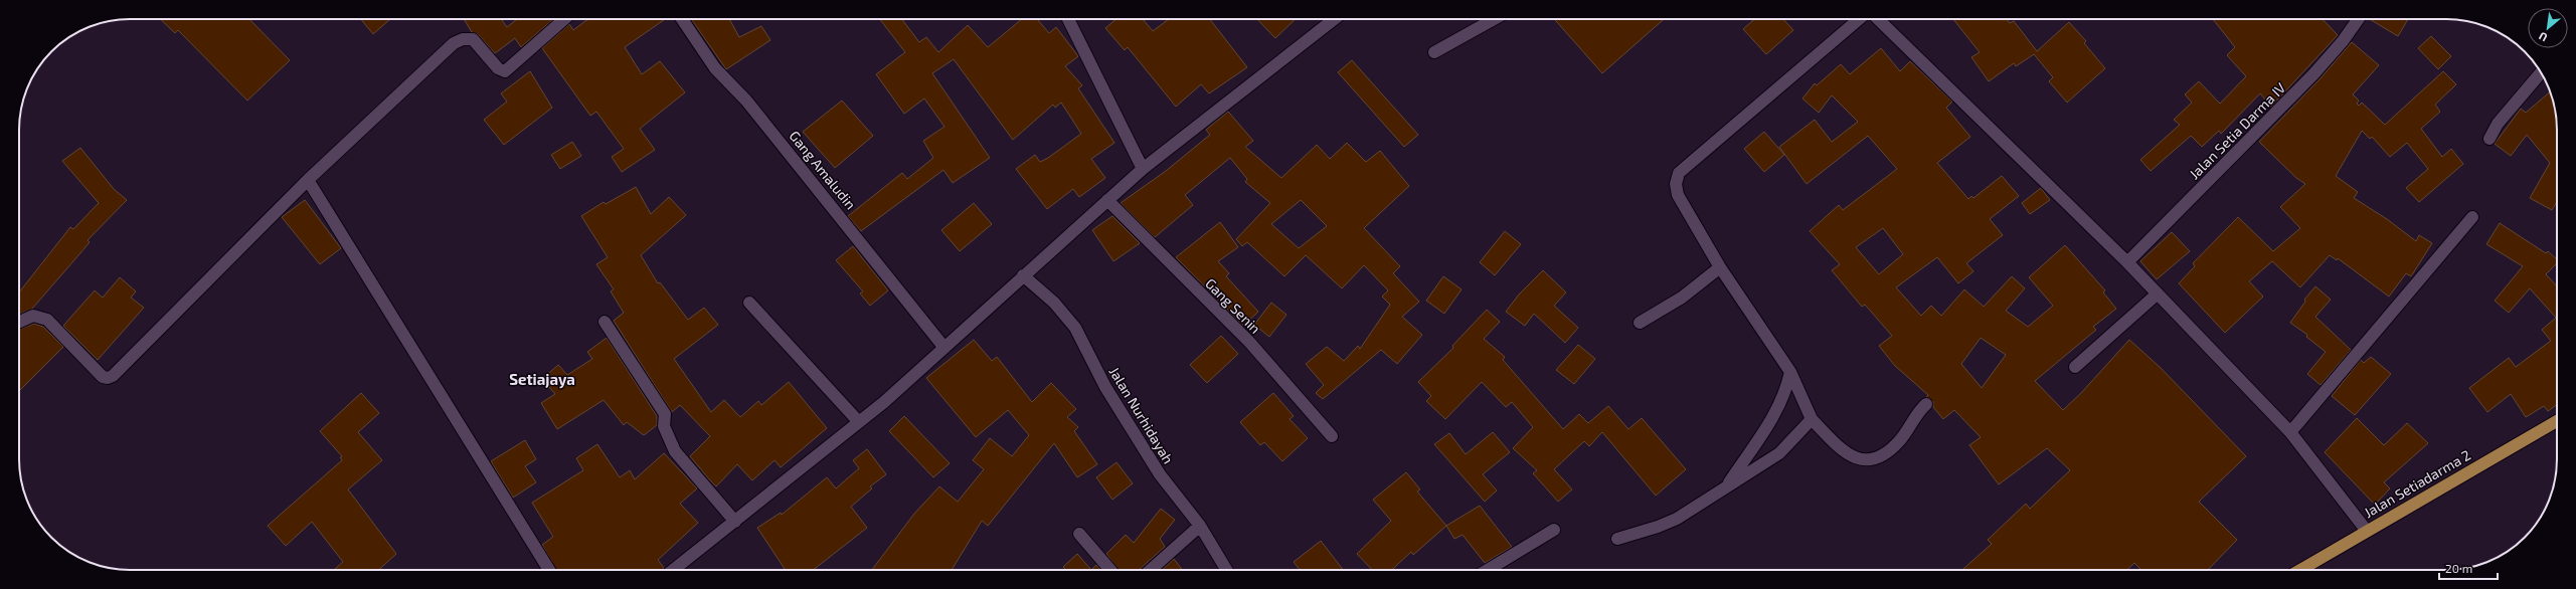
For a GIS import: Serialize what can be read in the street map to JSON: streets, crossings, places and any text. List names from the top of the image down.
{
  "streets": {
    "main road": ["Jalan Setiadarma 2"],
    "street": [
      "Jalan Setia Darma IV",
      "Gang Amaludin",
      "Gang Senin",
      "Jalan Nurhidayah"
    ]
  },
  "districts": ["Setiajaya"],
  "scale_bar": "20 m",
  "north": "bottom left"
}
